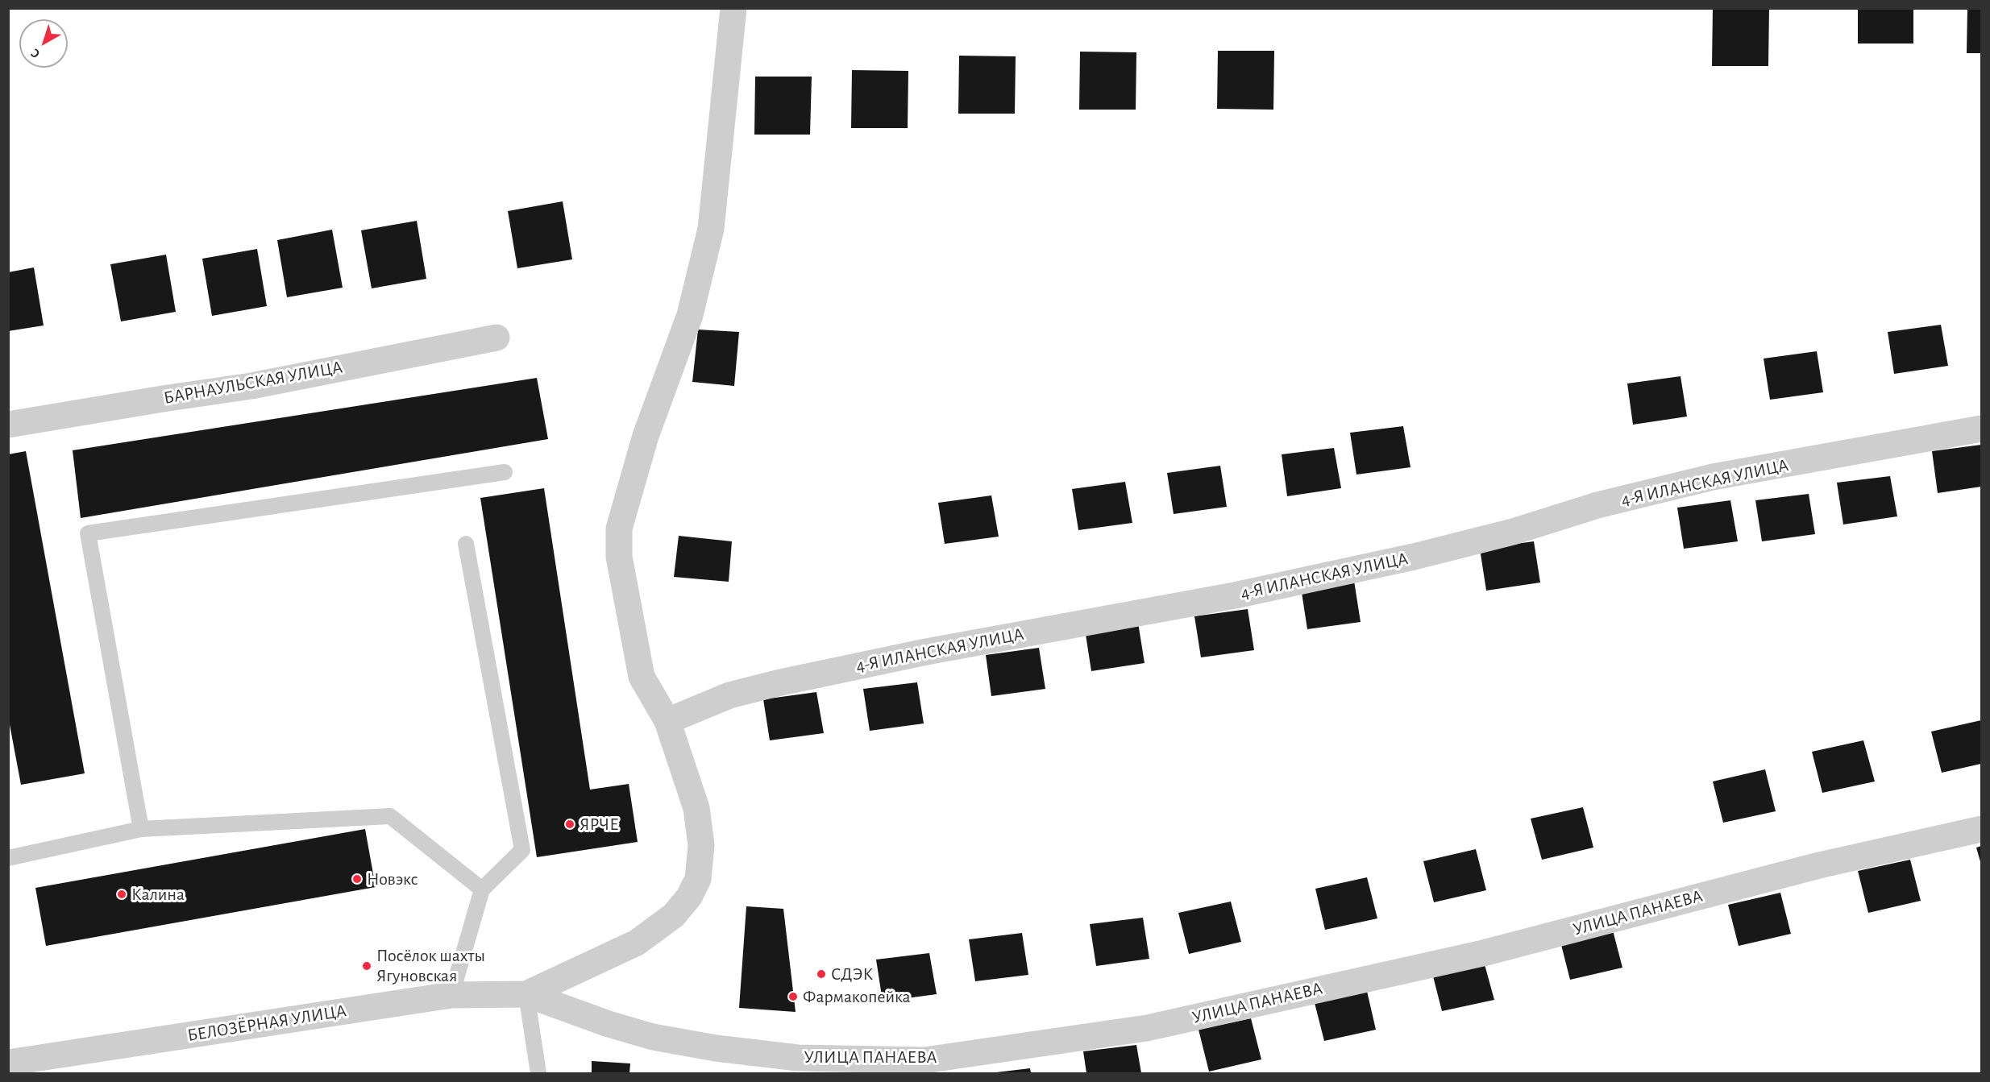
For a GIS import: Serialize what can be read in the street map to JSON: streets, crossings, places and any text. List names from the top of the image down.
{
  "streets": {
    "street": [
      "БАРНАУЛЬСКАЯ УЛИЦА",
      "4-Я ИЛАНСКАЯ УЛИЦА",
      "УЛИЦА ПАНАЕВА",
      "БЕЛОЗЁРНАЯ УЛИЦА"
    ]
  },
  "crossings": [
    ["УЛИЦА ПАНАЕВА", "БЕЛОЗЁРНАЯ УЛИЦА"]
  ],
  "places": [
    "ЯРЧЕ",
    "Новэкс",
    "Калина",
    "Посёлок шахты Ягуновская",
    "СДЭК",
    "Фармакопейка"
  ],
  "north": "bottom left"
}
